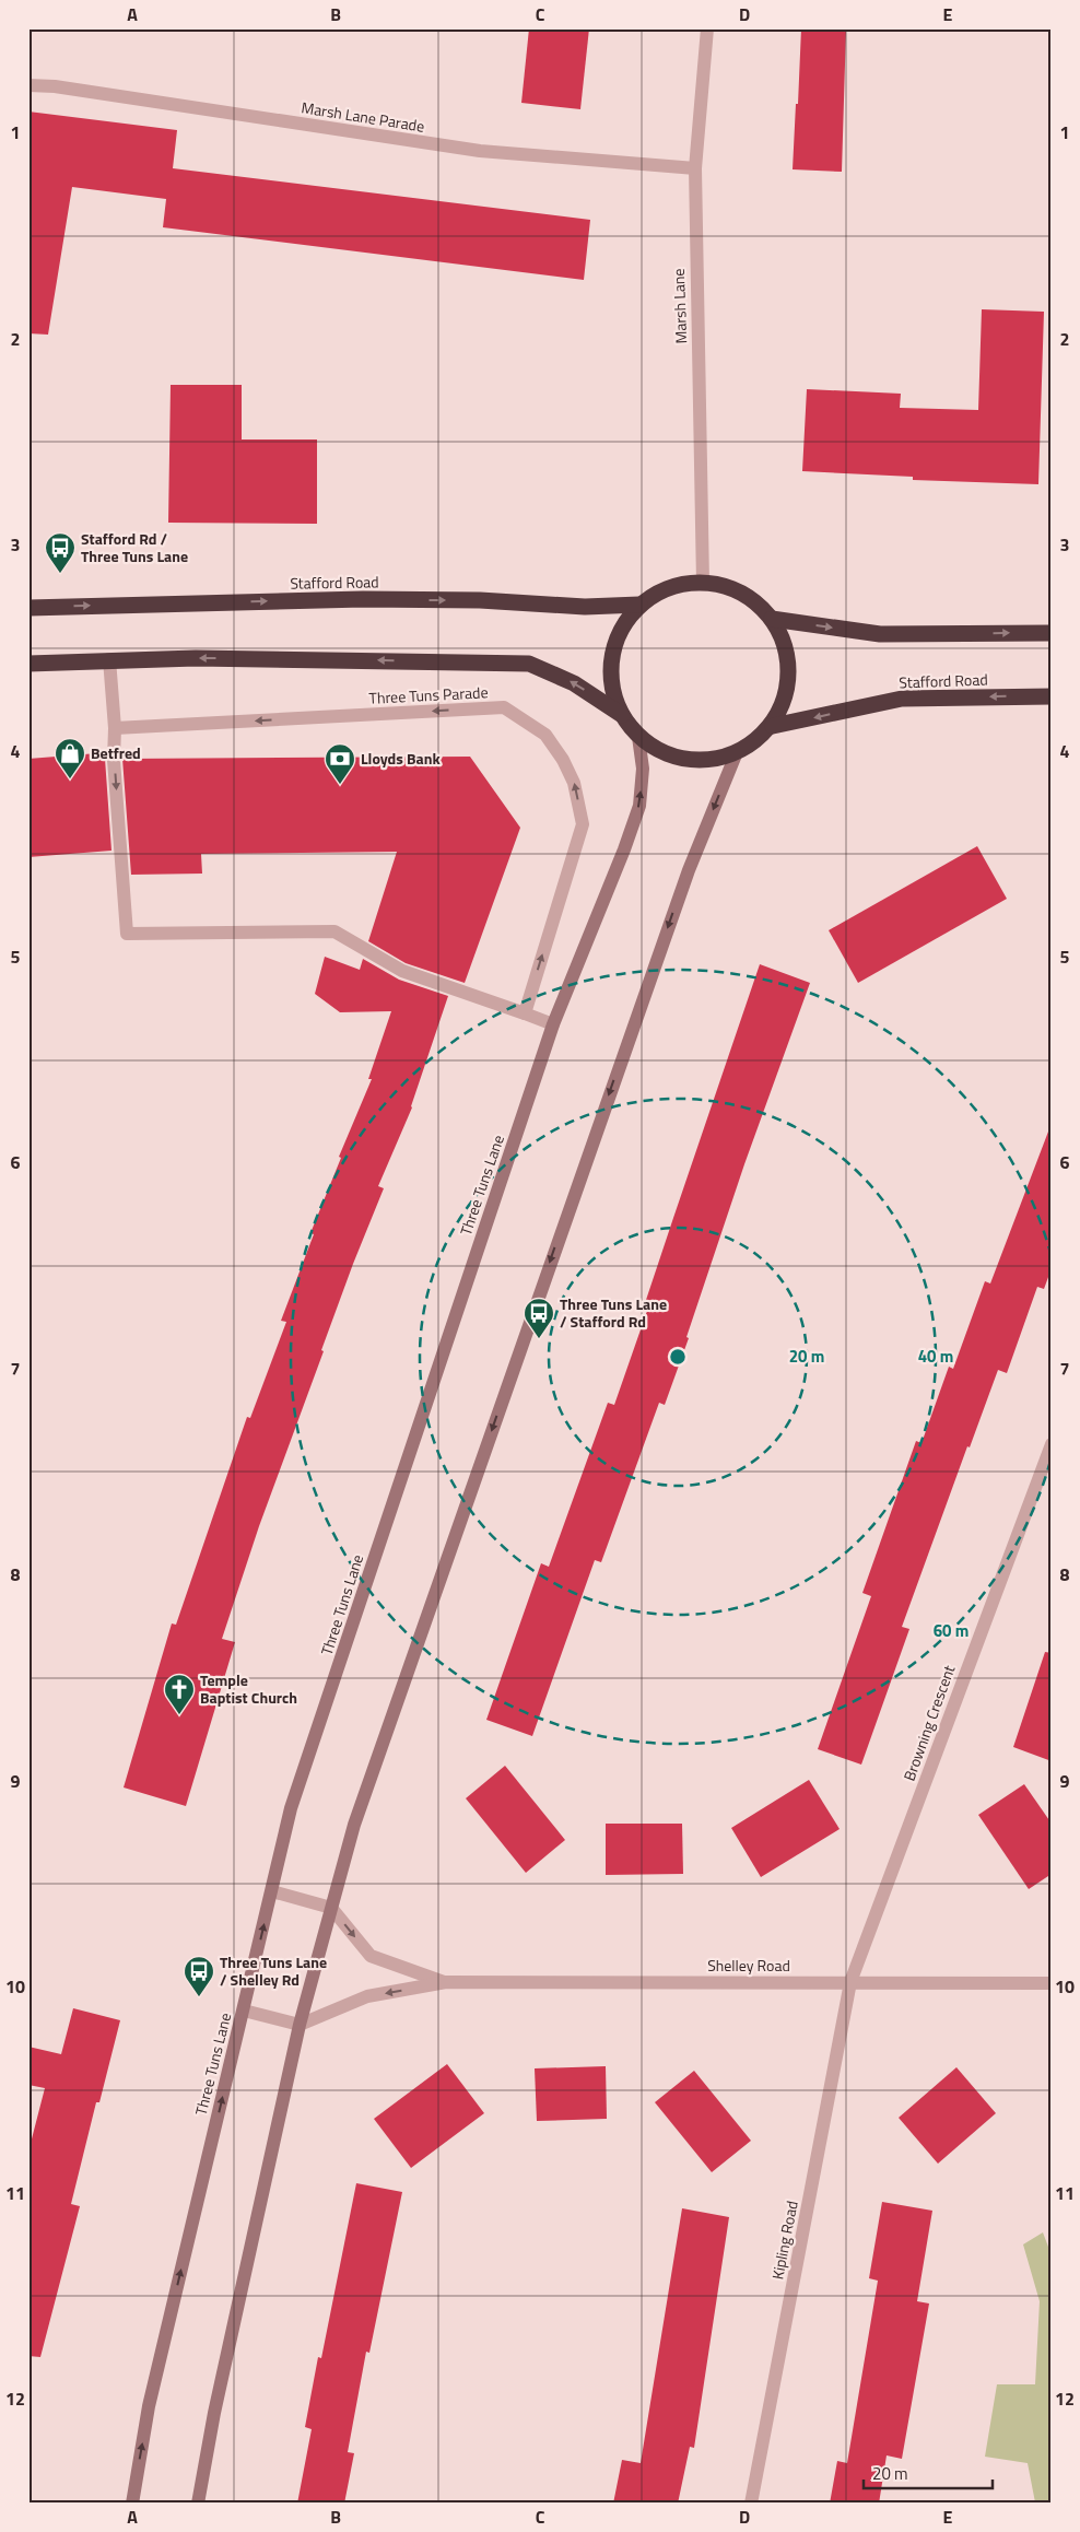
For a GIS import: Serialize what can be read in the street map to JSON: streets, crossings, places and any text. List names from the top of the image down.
{
  "streets": {
    "highway": ["Stafford Road"],
    "street": [
      "Marsh Lane Parade",
      "Marsh Lane",
      "Three Tuns Parade",
      "Three Tuns Lane",
      "Browning Crescent",
      "Shelley Road",
      "Kipling Road"
    ]
  },
  "crossings": [
    ["Marsh Lane Parade", "Marsh Lane"],
    ["Marsh Lane", "Stafford Road"],
    ["Marsh Lane", "Three Tuns Lane"],
    ["Stafford Road", "Three Tuns Lane"],
    ["Browning Crescent", "Shelley Road"],
    ["Browning Crescent", "Kipling Road"],
    ["Shelley Road", "Kipling Road"]
  ],
  "places": {
    "bus stop": ["Stafford Rd / Three Tuns Lane", "Three Tuns Lane / Stafford Rd", "Three Tuns Lane / Shelley Rd"],
    "shop": ["Betfred"],
    "bank": ["Lloyds Bank"],
    "church": ["Temple Baptist Church"]
  },
  "scale_bar": "20 m",
  "grid": {
    "columns": [
      "A",
      "B",
      "C",
      "D",
      "E"
    ],
    "rows": [
      "1",
      "2",
      "3",
      "4",
      "5",
      "6",
      "7",
      "8",
      "9",
      "10",
      "11",
      "12"
    ]
  },
  "rings": ["20 m", "40 m", "60 m"]
}
